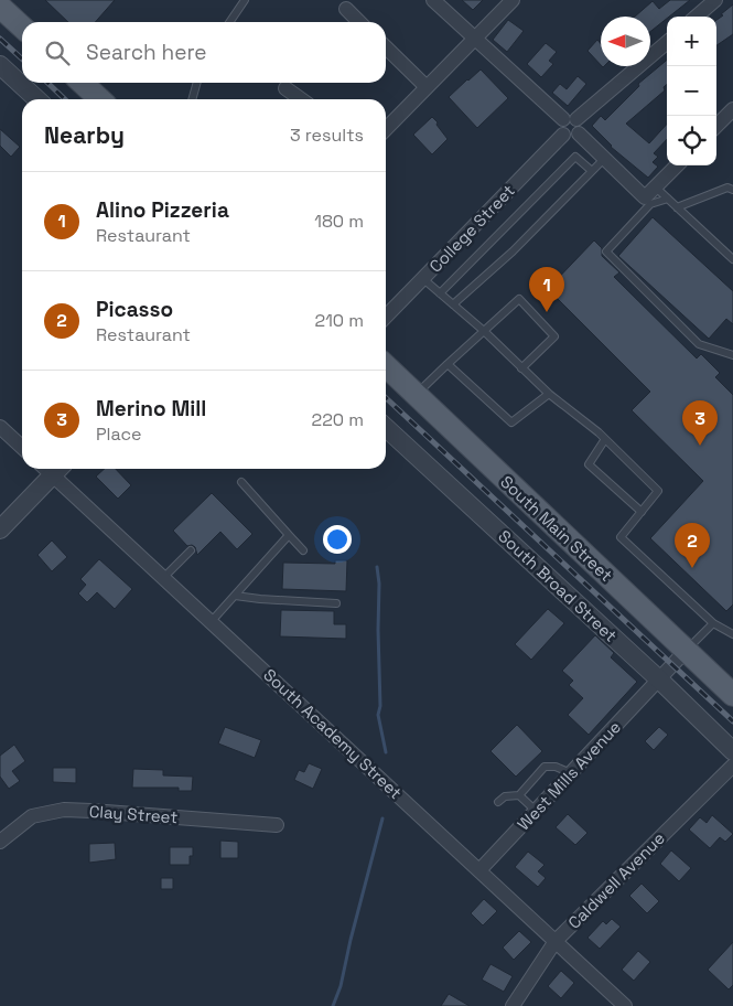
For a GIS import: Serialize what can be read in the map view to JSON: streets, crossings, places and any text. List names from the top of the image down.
{
  "streets": {
    "main road": ["South Main Street"],
    "street": [
      "College Street",
      "South Broad Street",
      "South Academy Street",
      "West Mills Avenue",
      "Clay Street",
      "Caldwell Avenue"
    ]
  },
  "crossings": [
    ["South Main Street", "West Mills Avenue"],
    ["South Broad Street", "West Mills Avenue"],
    ["South Academy Street", "West Mills Avenue"],
    ["South Academy Street", "Caldwell Avenue"]
  ],
  "north": "left",
  "page": {
    "map_buttons": ["+", "−"],
    "search": "Search here",
    "heading": ["Nearby", "3 results"],
    "list": [
      {
        "mark": "1",
        "name": "Alino Pizzeria",
        "note": "Restaurant",
        "value": "180 m"
      },
      {
        "mark": "2",
        "name": "Picasso",
        "note": "Restaurant",
        "value": "210 m"
      },
      {
        "mark": "3",
        "name": "Merino Mill",
        "note": "Place",
        "value": "220 m"
      }
    ],
    "pins": ["1", "3", "2"]
  }
}
